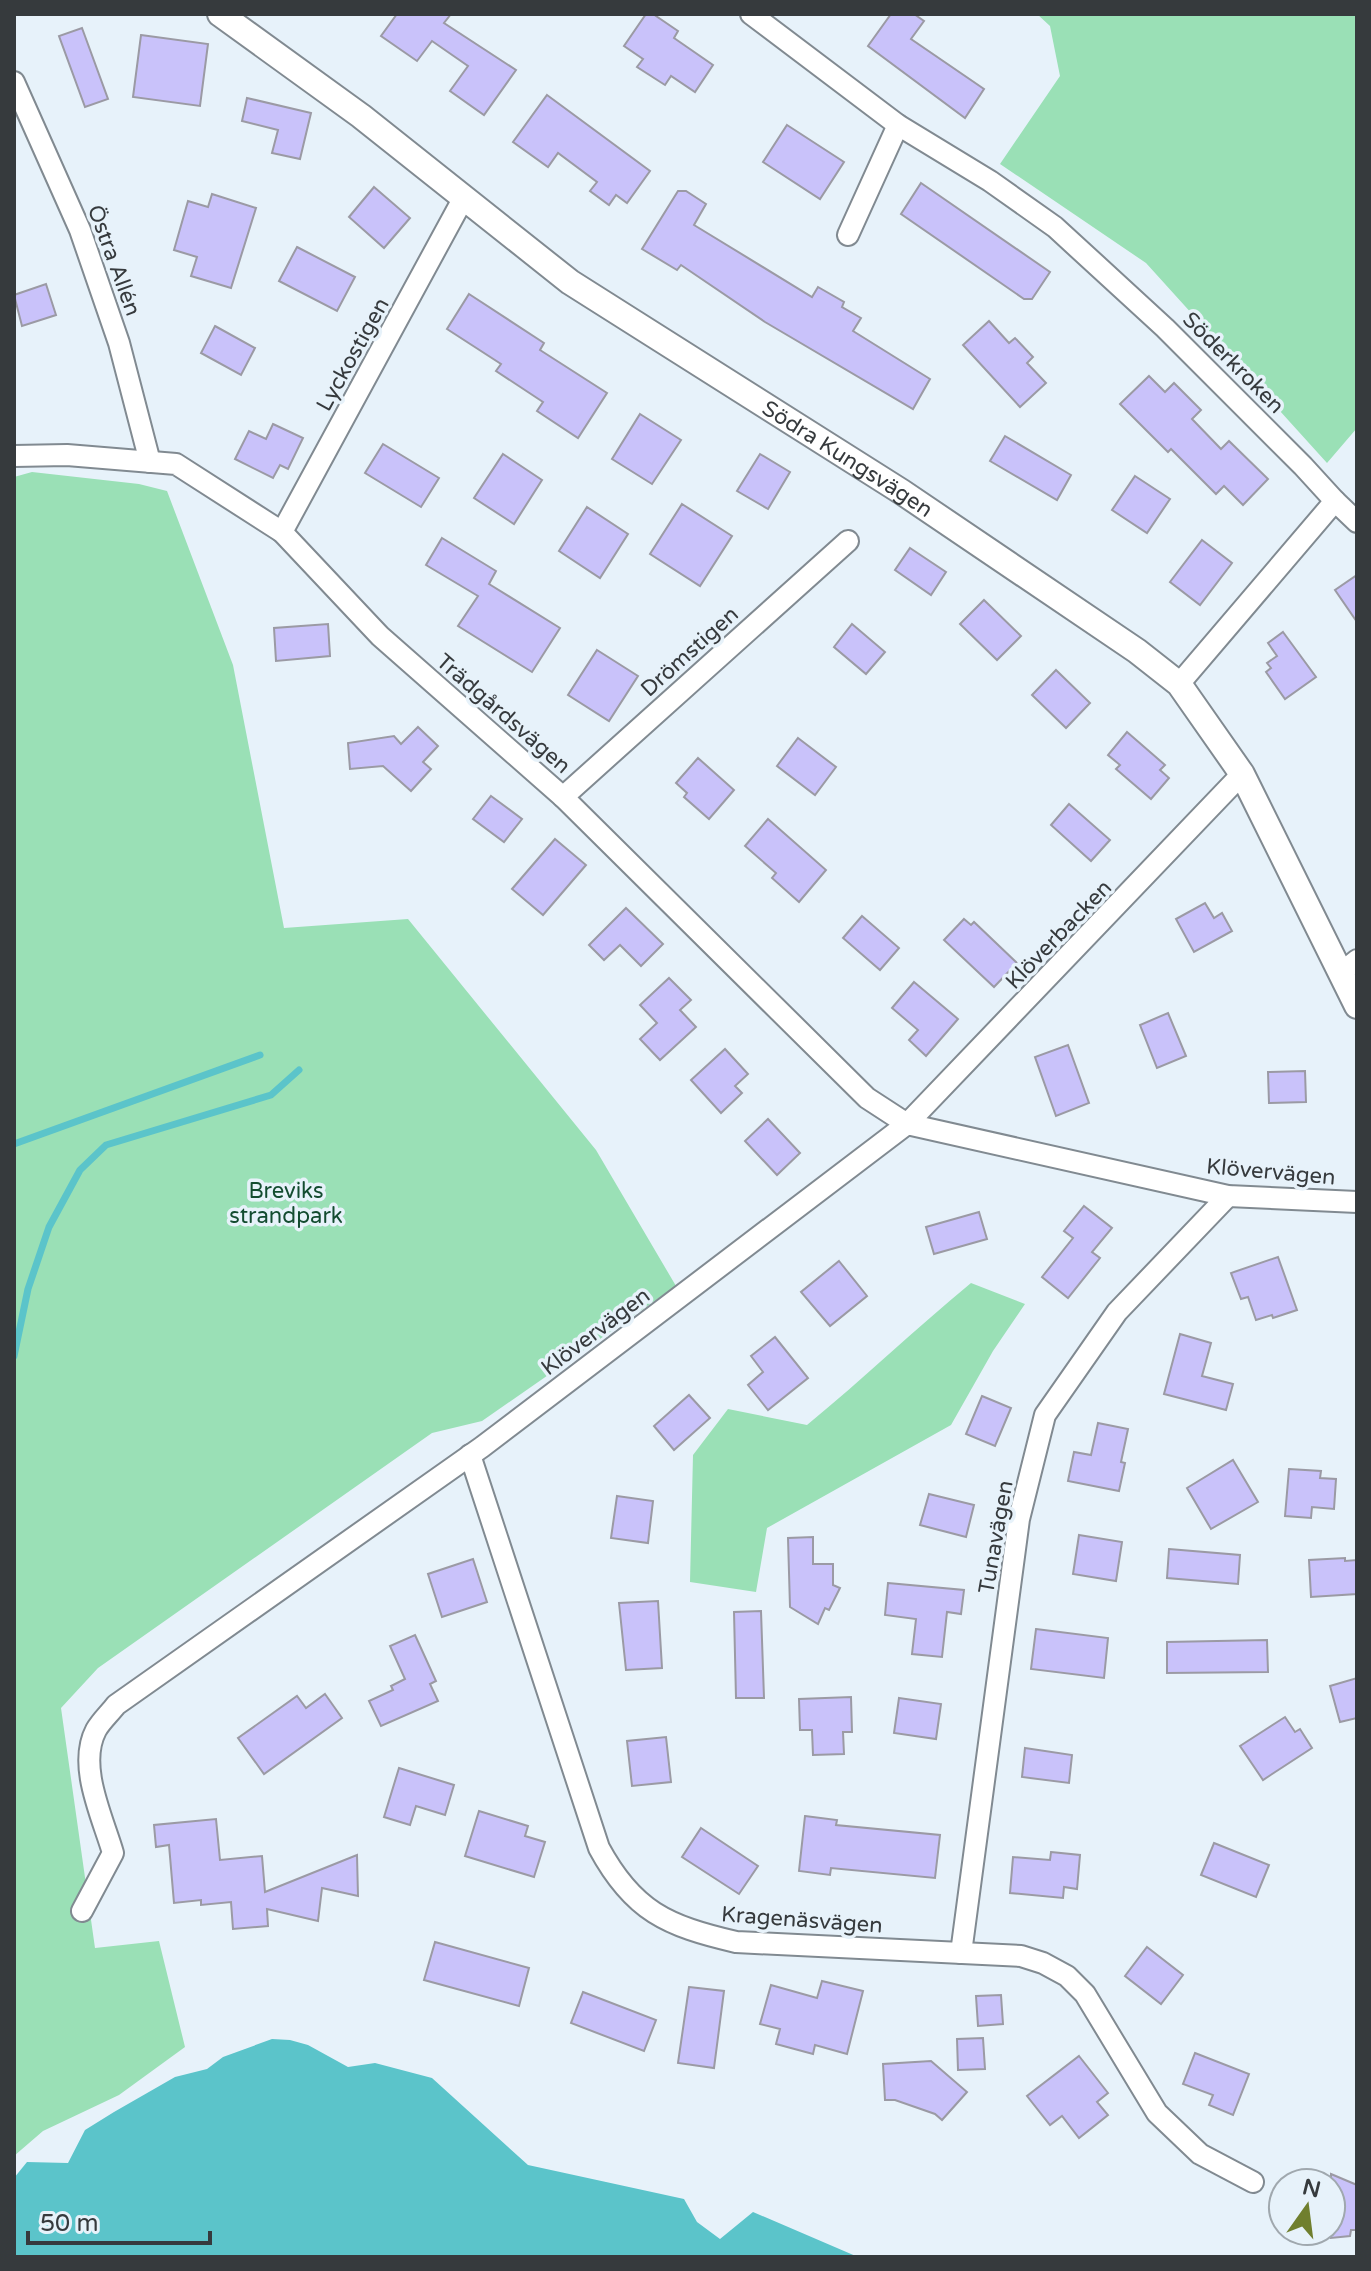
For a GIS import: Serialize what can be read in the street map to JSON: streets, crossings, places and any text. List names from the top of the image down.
{
  "streets": {
    "street": [
      "Östra Allén",
      "Lyckostigen",
      "Söderkroken",
      "Södra Kungsvägen",
      "Drömstigen",
      "Trädgårdsvägen",
      "Klöverbacken",
      "Klövervägen",
      "Tunavägen",
      "Kragenäsvägen"
    ]
  },
  "crossings": [
    ["Östra Allén", "Trädgårdsvägen"],
    ["Lyckostigen", "Södra Kungsvägen"],
    ["Lyckostigen", "Trädgårdsvägen"],
    ["Södra Kungsvägen", "Klöverbacken"],
    ["Drömstigen", "Trädgårdsvägen"],
    ["Trädgårdsvägen", "Klöverbacken"],
    ["Trädgårdsvägen", "Klövervägen"],
    ["Klöverbacken", "Klövervägen"],
    ["Klövervägen", "Tunavägen"],
    ["Klövervägen", "Kragenäsvägen"],
    ["Tunavägen", "Kragenäsvägen"]
  ],
  "parks": ["Breviks strandpark"],
  "scale_bar": "50 m",
  "north": "top"
}
